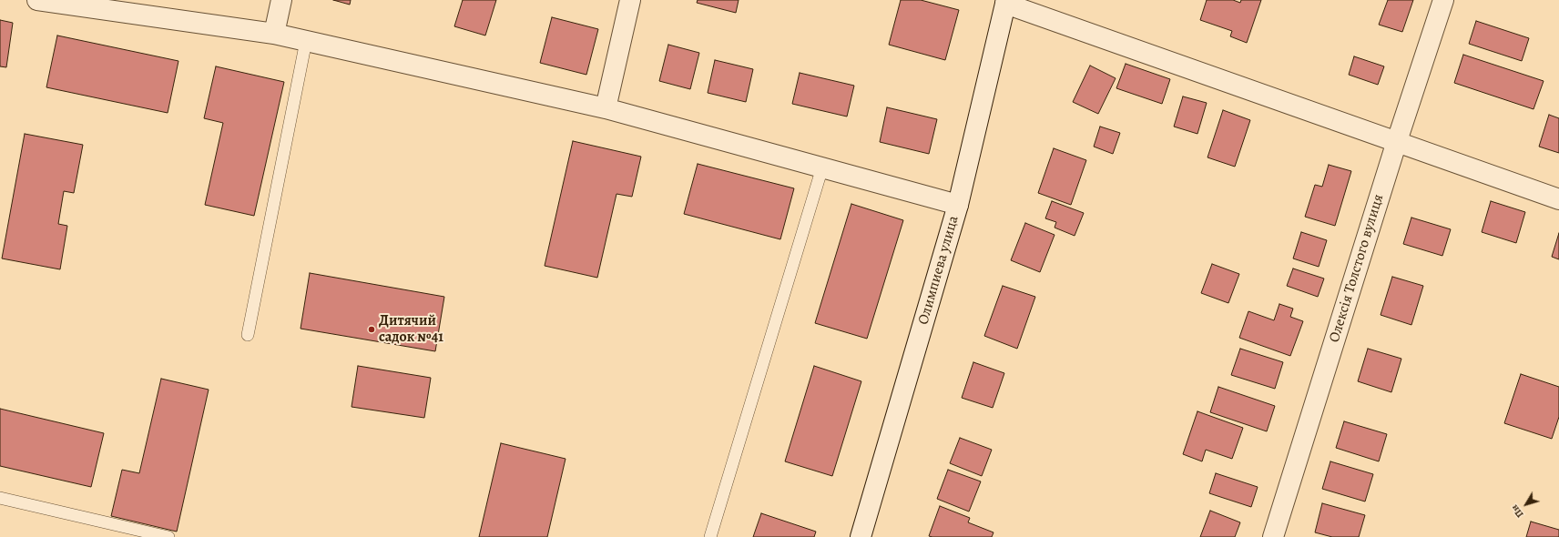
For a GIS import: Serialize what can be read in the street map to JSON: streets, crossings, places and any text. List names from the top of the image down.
{
  "streets": {
    "street": ["Олексія Толстого вулиця", "Олимпиева улица"]
  },
  "places": ["Дитячий садок №41"],
  "north": "bottom left"
}
